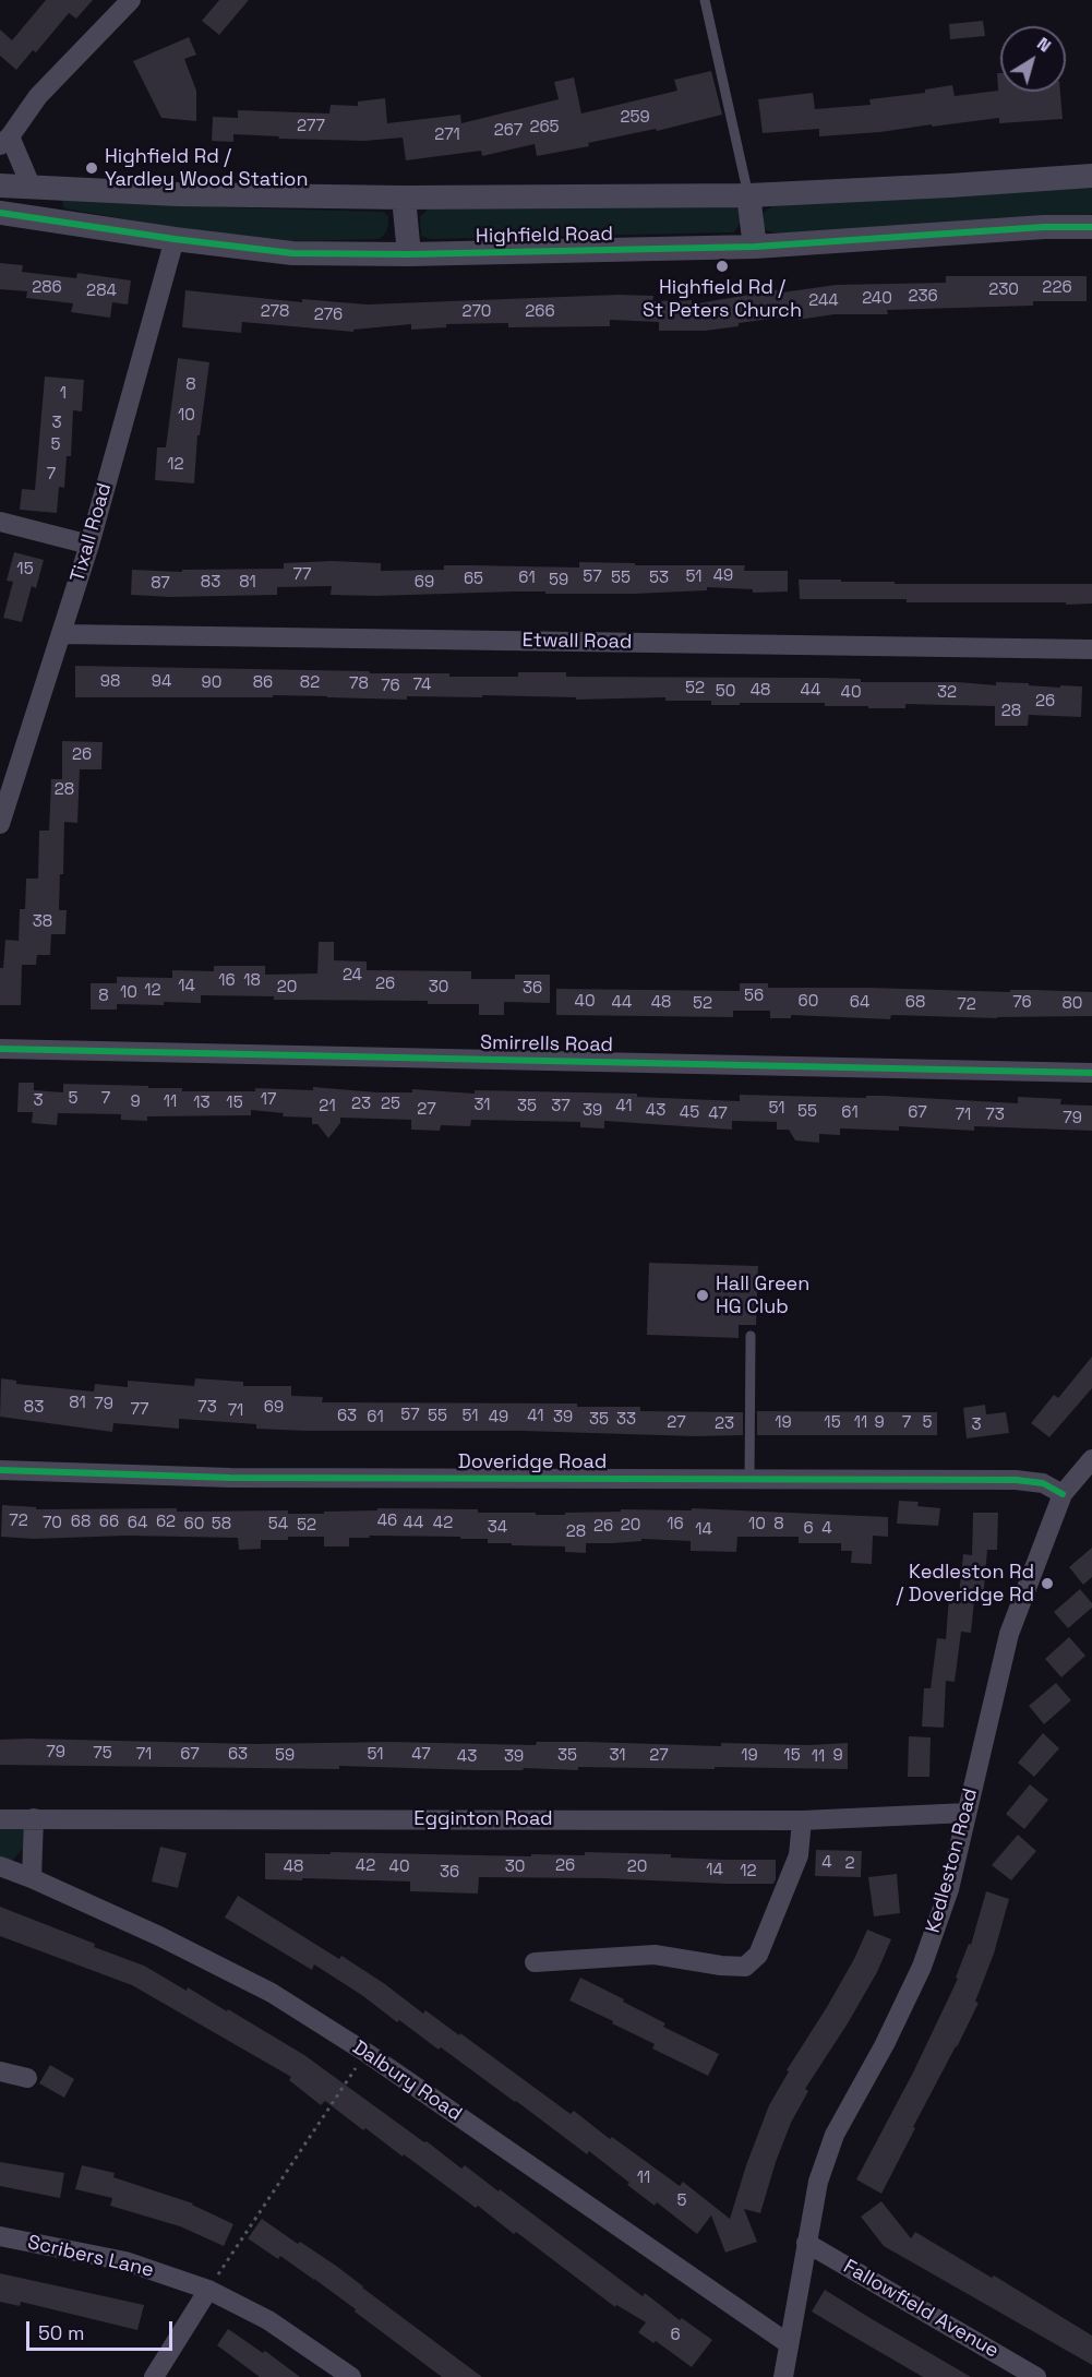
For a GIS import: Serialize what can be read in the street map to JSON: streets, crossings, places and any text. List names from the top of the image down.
{
  "streets": {
    "street": [
      "Highfield Road",
      "Tixall Road",
      "Etwall Road",
      "Smirrells Road",
      "Doveridge Road",
      "Egginton Road",
      "Kedleston Road",
      "Dalbury Road",
      "Scribers Lane",
      "Fallowfield Avenue"
    ]
  },
  "crossings": [
    ["Highfield Road", "Tixall Road"],
    ["Tixall Road", "Etwall Road"],
    ["Doveridge Road", "Kedleston Road"],
    ["Egginton Road", "Kedleston Road"],
    ["Kedleston Road", "Dalbury Road"],
    ["Kedleston Road", "Fallowfield Avenue"]
  ],
  "places": [
    "Highfield Rd / Yardley Wood Station",
    "Highfield Rd / St Peters Church",
    "Hall Green HG Club",
    "Kedleston Rd / Doveridge Rd"
  ],
  "house_numbers": [
    "259",
    "277",
    "265",
    "267",
    "271",
    "286",
    "226",
    "230",
    "284",
    "236",
    "240",
    "244",
    "278",
    "270",
    "266",
    "276",
    "8",
    "1",
    "10",
    "3",
    "5",
    "12",
    "7",
    "15",
    "77",
    "49",
    "57",
    "51",
    "61",
    "55",
    "53",
    "65",
    "59",
    "83",
    "81",
    "69",
    "87",
    "98",
    "94",
    "90",
    "86",
    "82",
    "78",
    "74",
    "76",
    "52",
    "48",
    "44",
    "50",
    "40",
    "32",
    "26",
    "28",
    "26",
    "28",
    "38",
    "24",
    "16",
    "18",
    "26",
    "14",
    "20",
    "30",
    "36",
    "12",
    "10",
    "8",
    "56",
    "40",
    "60",
    "44",
    "48",
    "64",
    "68",
    "76",
    "52",
    "80",
    "72",
    "5",
    "7",
    "17",
    "3",
    "9",
    "11",
    "13",
    "15",
    "23",
    "25",
    "31",
    "21",
    "35",
    "37",
    "41",
    "51",
    "27",
    "39",
    "43",
    "55",
    "45",
    "61",
    "67",
    "47",
    "71",
    "73",
    "79",
    "81",
    "79",
    "83",
    "73",
    "69",
    "77",
    "71",
    "57",
    "63",
    "55",
    "51",
    "41",
    "61",
    "49",
    "39",
    "35",
    "33",
    "27",
    "19",
    "15",
    "11",
    "9",
    "7",
    "5",
    "23",
    "3",
    "72",
    "46",
    "68",
    "66",
    "62",
    "70",
    "64",
    "44",
    "42",
    "60",
    "58",
    "54",
    "16",
    "10",
    "8",
    "52",
    "20",
    "26",
    "34",
    "6",
    "4",
    "14",
    "28",
    "79",
    "75",
    "71",
    "67",
    "63",
    "51",
    "47",
    "59",
    "35",
    "31",
    "27",
    "19",
    "15",
    "9",
    "43",
    "39",
    "11",
    "4",
    "2",
    "42",
    "26",
    "48",
    "40",
    "30",
    "20",
    "14",
    "12",
    "36",
    "11",
    "5",
    "6"
  ],
  "scale_bar": "50 m",
  "north": "top right"
}
